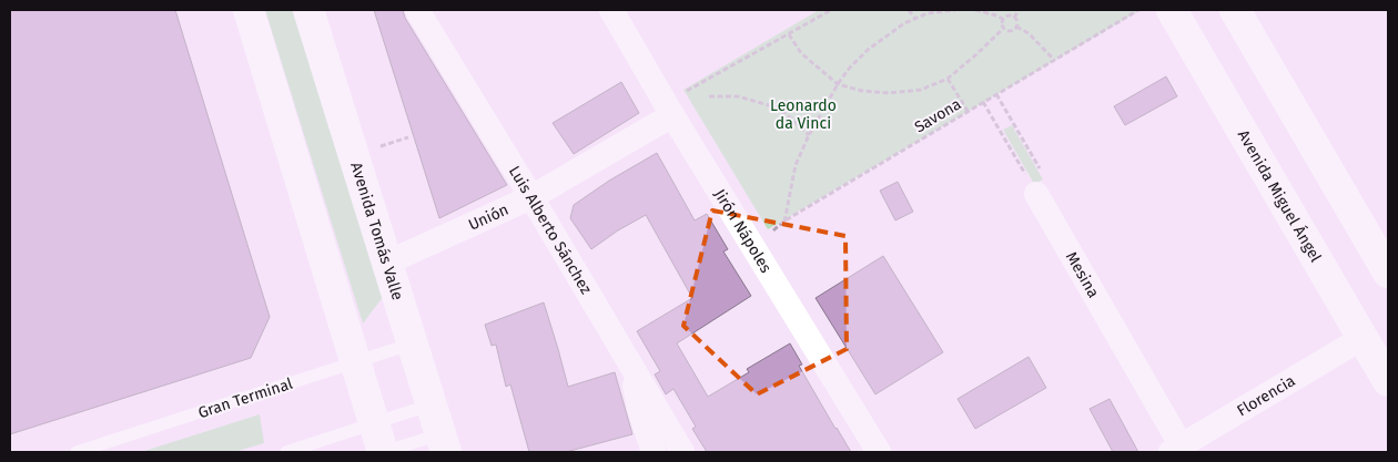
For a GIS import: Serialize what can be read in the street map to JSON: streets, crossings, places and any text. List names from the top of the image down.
{
  "streets": {
    "main road": ["Avenida Miguel Ángel", "Avenida Tomás Valle"],
    "street": [
      "Unión",
      "Luis Alberto Sánchez",
      "Jirón Nápoles",
      "Mesina",
      "Florencia"
    ],
    "lane": ["Gran Terminal"],
    "path": ["Savona"]
  },
  "crossings": [
    ["Savona", "Jirón Nápoles"],
    ["Avenida Miguel Ángel", "Florencia"],
    ["Unión", "Avenida Tomás Valle"],
    ["Unión", "Luis Alberto Sánchez"],
    ["Unión", "Jirón Nápoles"],
    ["Avenida Tomás Valle", "Gran Terminal"],
    ["Mesina", "Florencia"]
  ],
  "parks": ["Leonardo da Vinci"]
}
